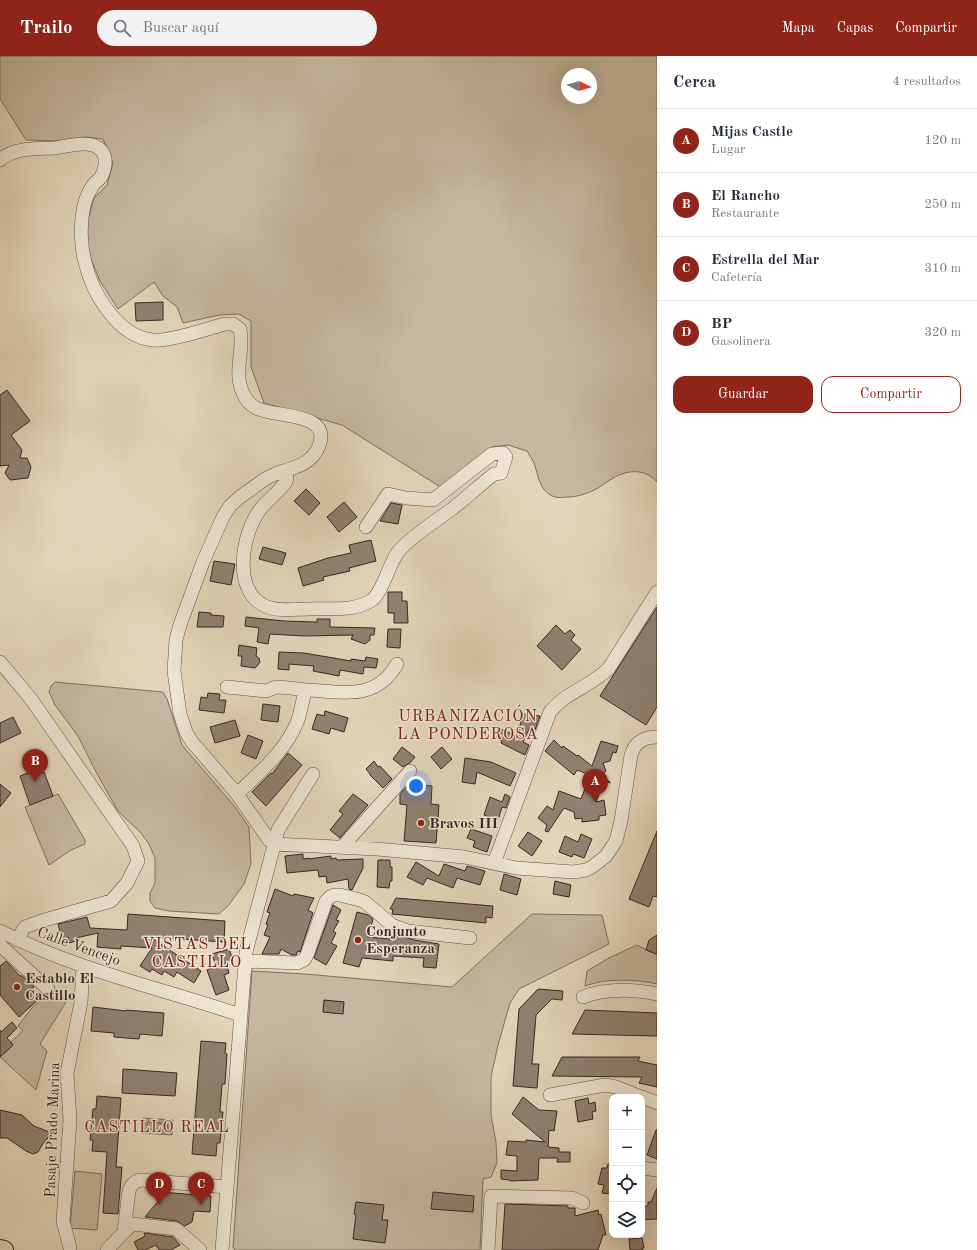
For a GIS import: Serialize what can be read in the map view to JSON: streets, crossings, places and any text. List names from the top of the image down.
{
  "streets": {
    "street": ["Calle Vencejo", "Pasaje Prado Marina"]
  },
  "crossings": [
    ["Calle Vencejo", "Pasaje Prado Marina"]
  ],
  "districts": ["URBANIZACIÓN LA PONDEROSA", "VISTAS DEL CASTILLO", "CASTILLO REAL"],
  "places": ["Bravos III", "Conjunto Esperanza", "Establo El Castillo"],
  "north": "right",
  "page": {
    "header": "Trailo",
    "search": "Buscar aquí",
    "nav": ["Mapa", "Capas", "Compartir"],
    "heading": ["Cerca", "4 resultados"],
    "list": [
      {
        "mark": "A",
        "name": "Mijas Castle",
        "note": "Lugar",
        "value": "120 m"
      },
      {
        "mark": "B",
        "name": "El Rancho",
        "note": "Restaurante",
        "value": "250 m"
      },
      {
        "mark": "C",
        "name": "Estrella del Mar",
        "note": "Cafetería",
        "value": "310 m"
      },
      {
        "mark": "D",
        "name": "BP",
        "note": "Gasolinera",
        "value": "320 m"
      }
    ],
    "buttons": ["Guardar", "Compartir"],
    "pins": [
      "B",
      "A",
      "C",
      "D"
    ],
    "map_buttons": ["+", "−"]
  }
}
